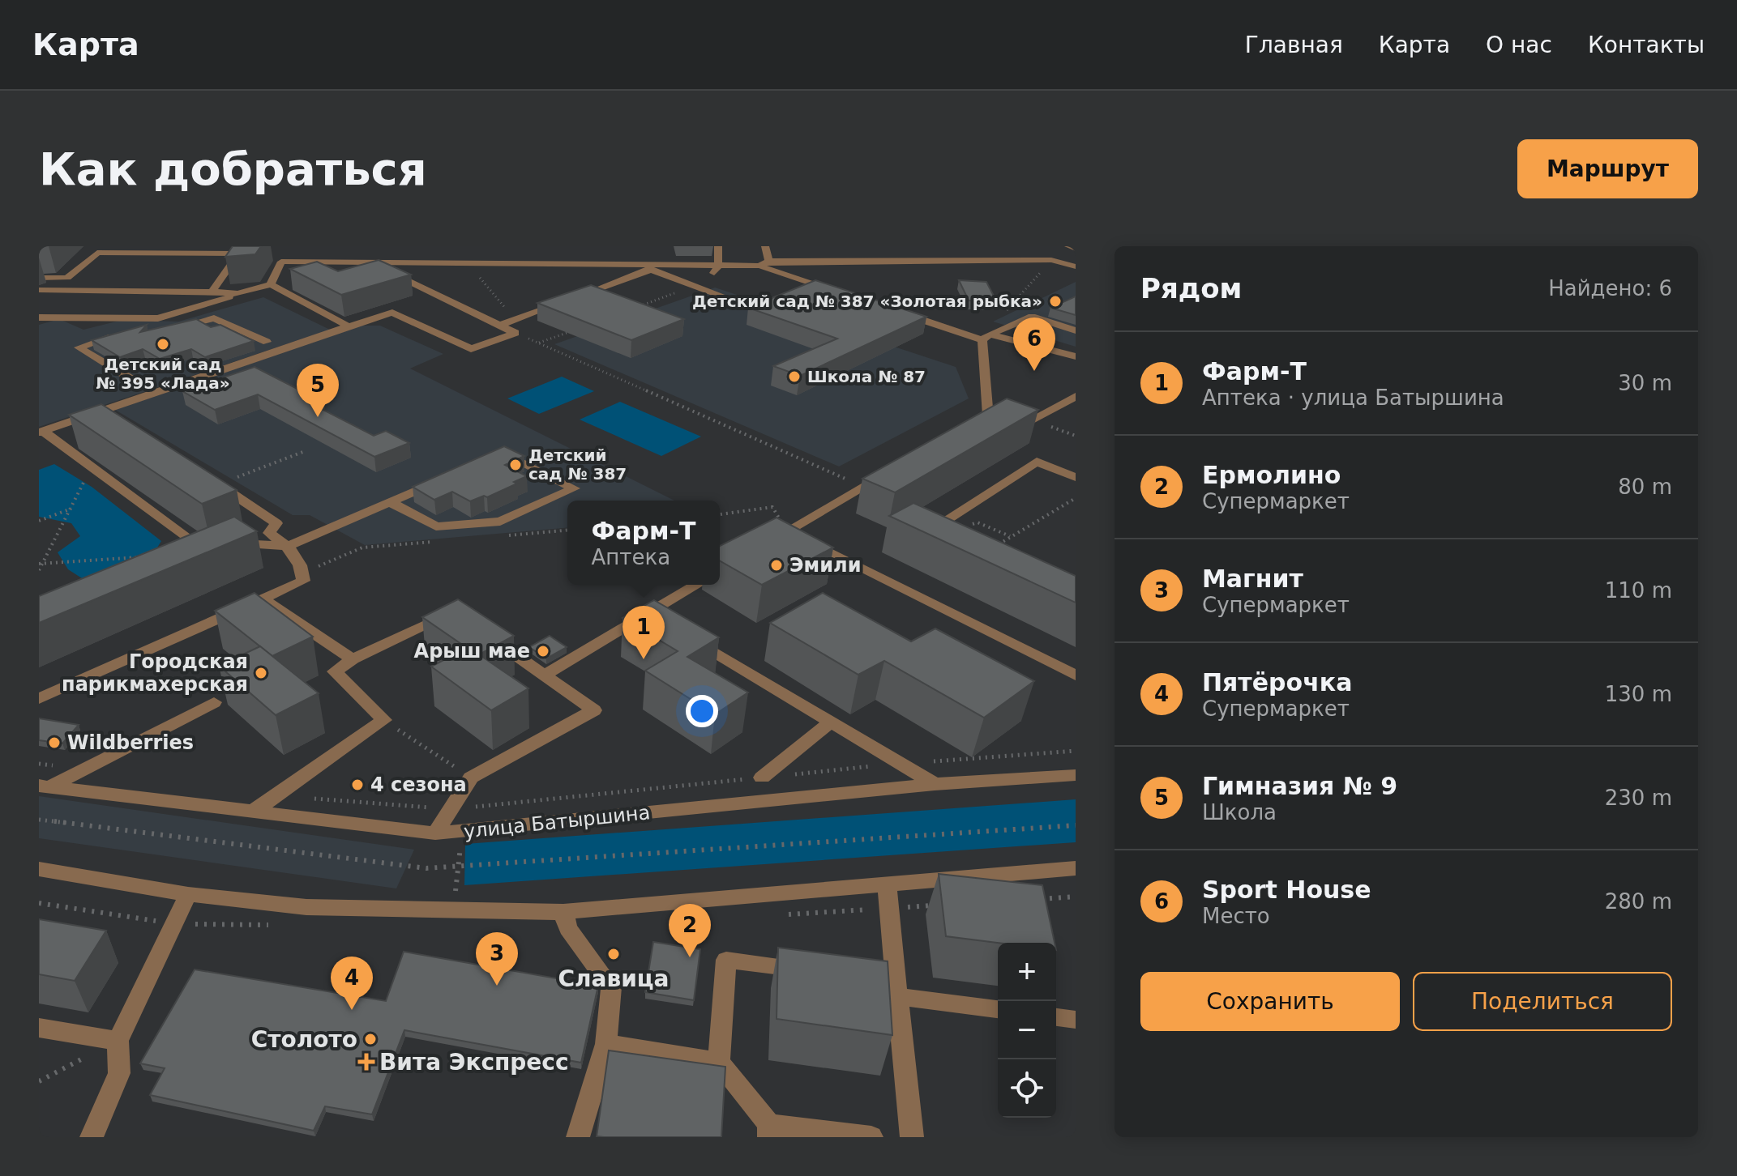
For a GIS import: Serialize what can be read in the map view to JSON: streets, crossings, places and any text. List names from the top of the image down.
{
  "streets": {
    "street": ["улица Батыршина"]
  },
  "places": {
    "other": [
      "Детский сад № 387 «Золотая рыбка»",
      "Детский сад № 395 «Лада»",
      "Школа № 87",
      "Детский сад № 387",
      "Эмили",
      "Арыш мае",
      "Городская парикмахерская",
      "Wildberries",
      "4 сезона",
      "Славица",
      "Столото"
    ],
    "health": ["Вита Экспресс"]
  },
  "page": {
    "header": "Карта",
    "nav": [
      "Главная",
      "Карта",
      "О нас",
      "Контакты"
    ],
    "buttons": [
      "Маршрут",
      ["Сохранить", "Поделиться"]
    ],
    "title": "Как добраться",
    "heading": ["Рядом", "Найдено: 6"],
    "pins": [
      "6",
      "5",
      "1",
      "2",
      "3",
      "4"
    ],
    "list": [
      {
        "mark": "1",
        "name": "Фарм-Т",
        "note": "Аптека · улица Батыршина",
        "value": "30 m"
      },
      {
        "mark": "2",
        "name": "Ермолино",
        "note": "Супермаркет",
        "value": "80 m"
      },
      {
        "mark": "3",
        "name": "Магнит",
        "note": "Супермаркет",
        "value": "110 m"
      },
      {
        "mark": "4",
        "name": "Пятёрочка",
        "note": "Супермаркет",
        "value": "130 m"
      },
      {
        "mark": "5",
        "name": "Гимназия № 9",
        "note": "Школа",
        "value": "230 m"
      },
      {
        "mark": "6",
        "name": "Sport House",
        "note": "Место",
        "value": "280 m"
      }
    ],
    "popup": ["Фарм-Т", "Аптека"],
    "map_buttons": ["+", "−"]
  }
}
